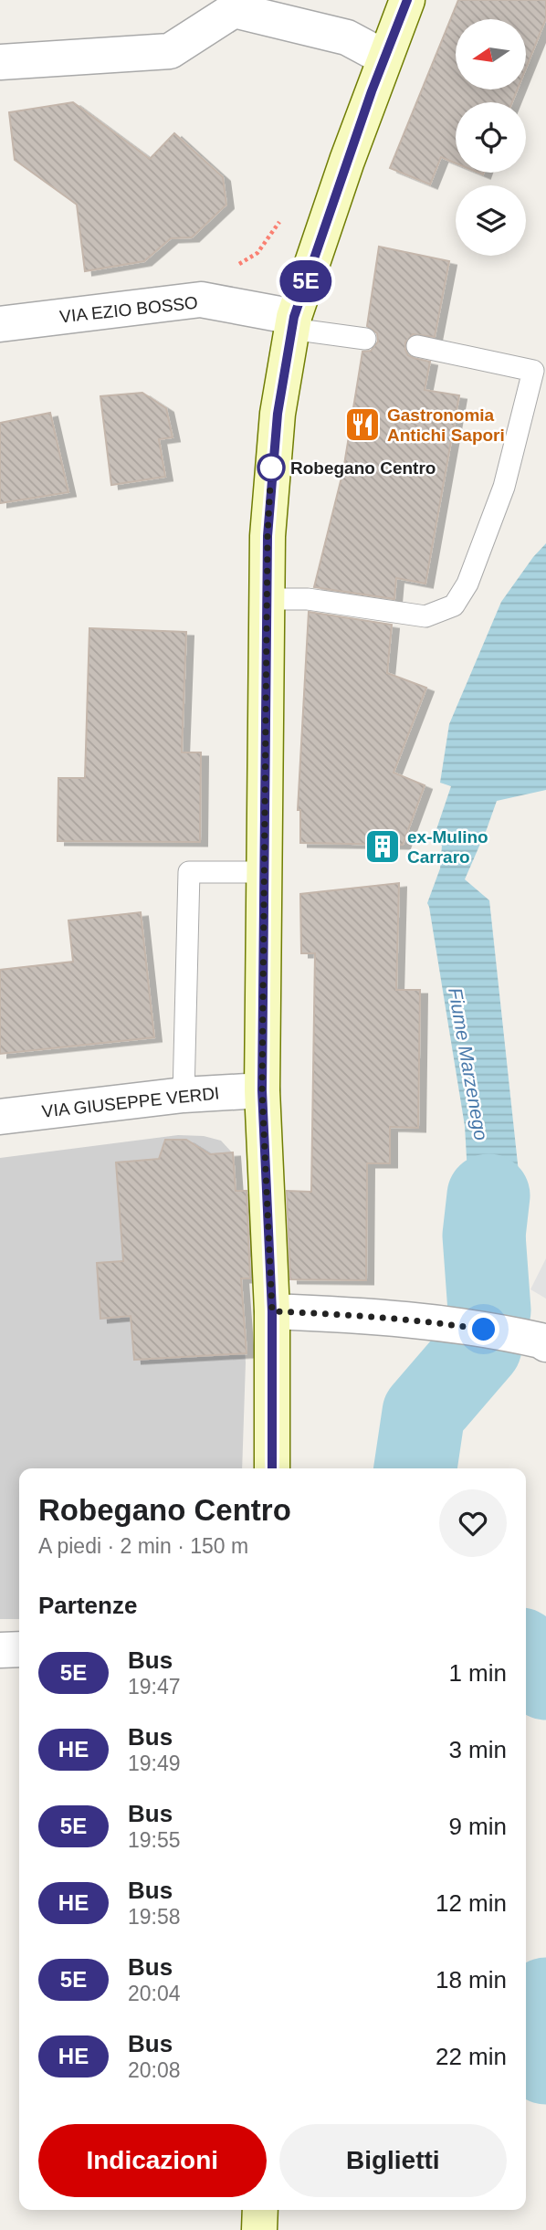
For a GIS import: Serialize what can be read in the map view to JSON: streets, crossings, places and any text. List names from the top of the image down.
{
  "streets": {
    "street": ["VIA EZIO BOSSO", "VIA GIUSEPPE VERDI"]
  },
  "water": ["Fiume Marzenego"],
  "places": {
    "restaurant": ["Gastronomia Antichi Sapori"],
    "other": ["Robegano Centro"],
    "building": ["ex-Mulino Carraro"]
  },
  "lines": ["bus line 5E"],
  "north": "left",
  "page": {
    "on_map": "5E",
    "heading": [
      ["Robegano Centro", "A piedi · 2 min · 150 m"],
      "Partenze"
    ],
    "list": [
      {
        "mark": "5E",
        "name": "Bus",
        "note": "19:47",
        "value": "1 min"
      },
      {
        "mark": "HE",
        "name": "Bus",
        "note": "19:49",
        "value": "3 min"
      },
      {
        "mark": "5E",
        "name": "Bus",
        "note": "19:55",
        "value": "9 min"
      },
      {
        "mark": "HE",
        "name": "Bus",
        "note": "19:58",
        "value": "12 min"
      },
      {
        "mark": "5E",
        "name": "Bus",
        "note": "20:04",
        "value": "18 min"
      },
      {
        "mark": "HE",
        "name": "Bus",
        "note": "20:08",
        "value": "22 min"
      }
    ],
    "buttons": ["Indicazioni", "Biglietti"]
  }
}
